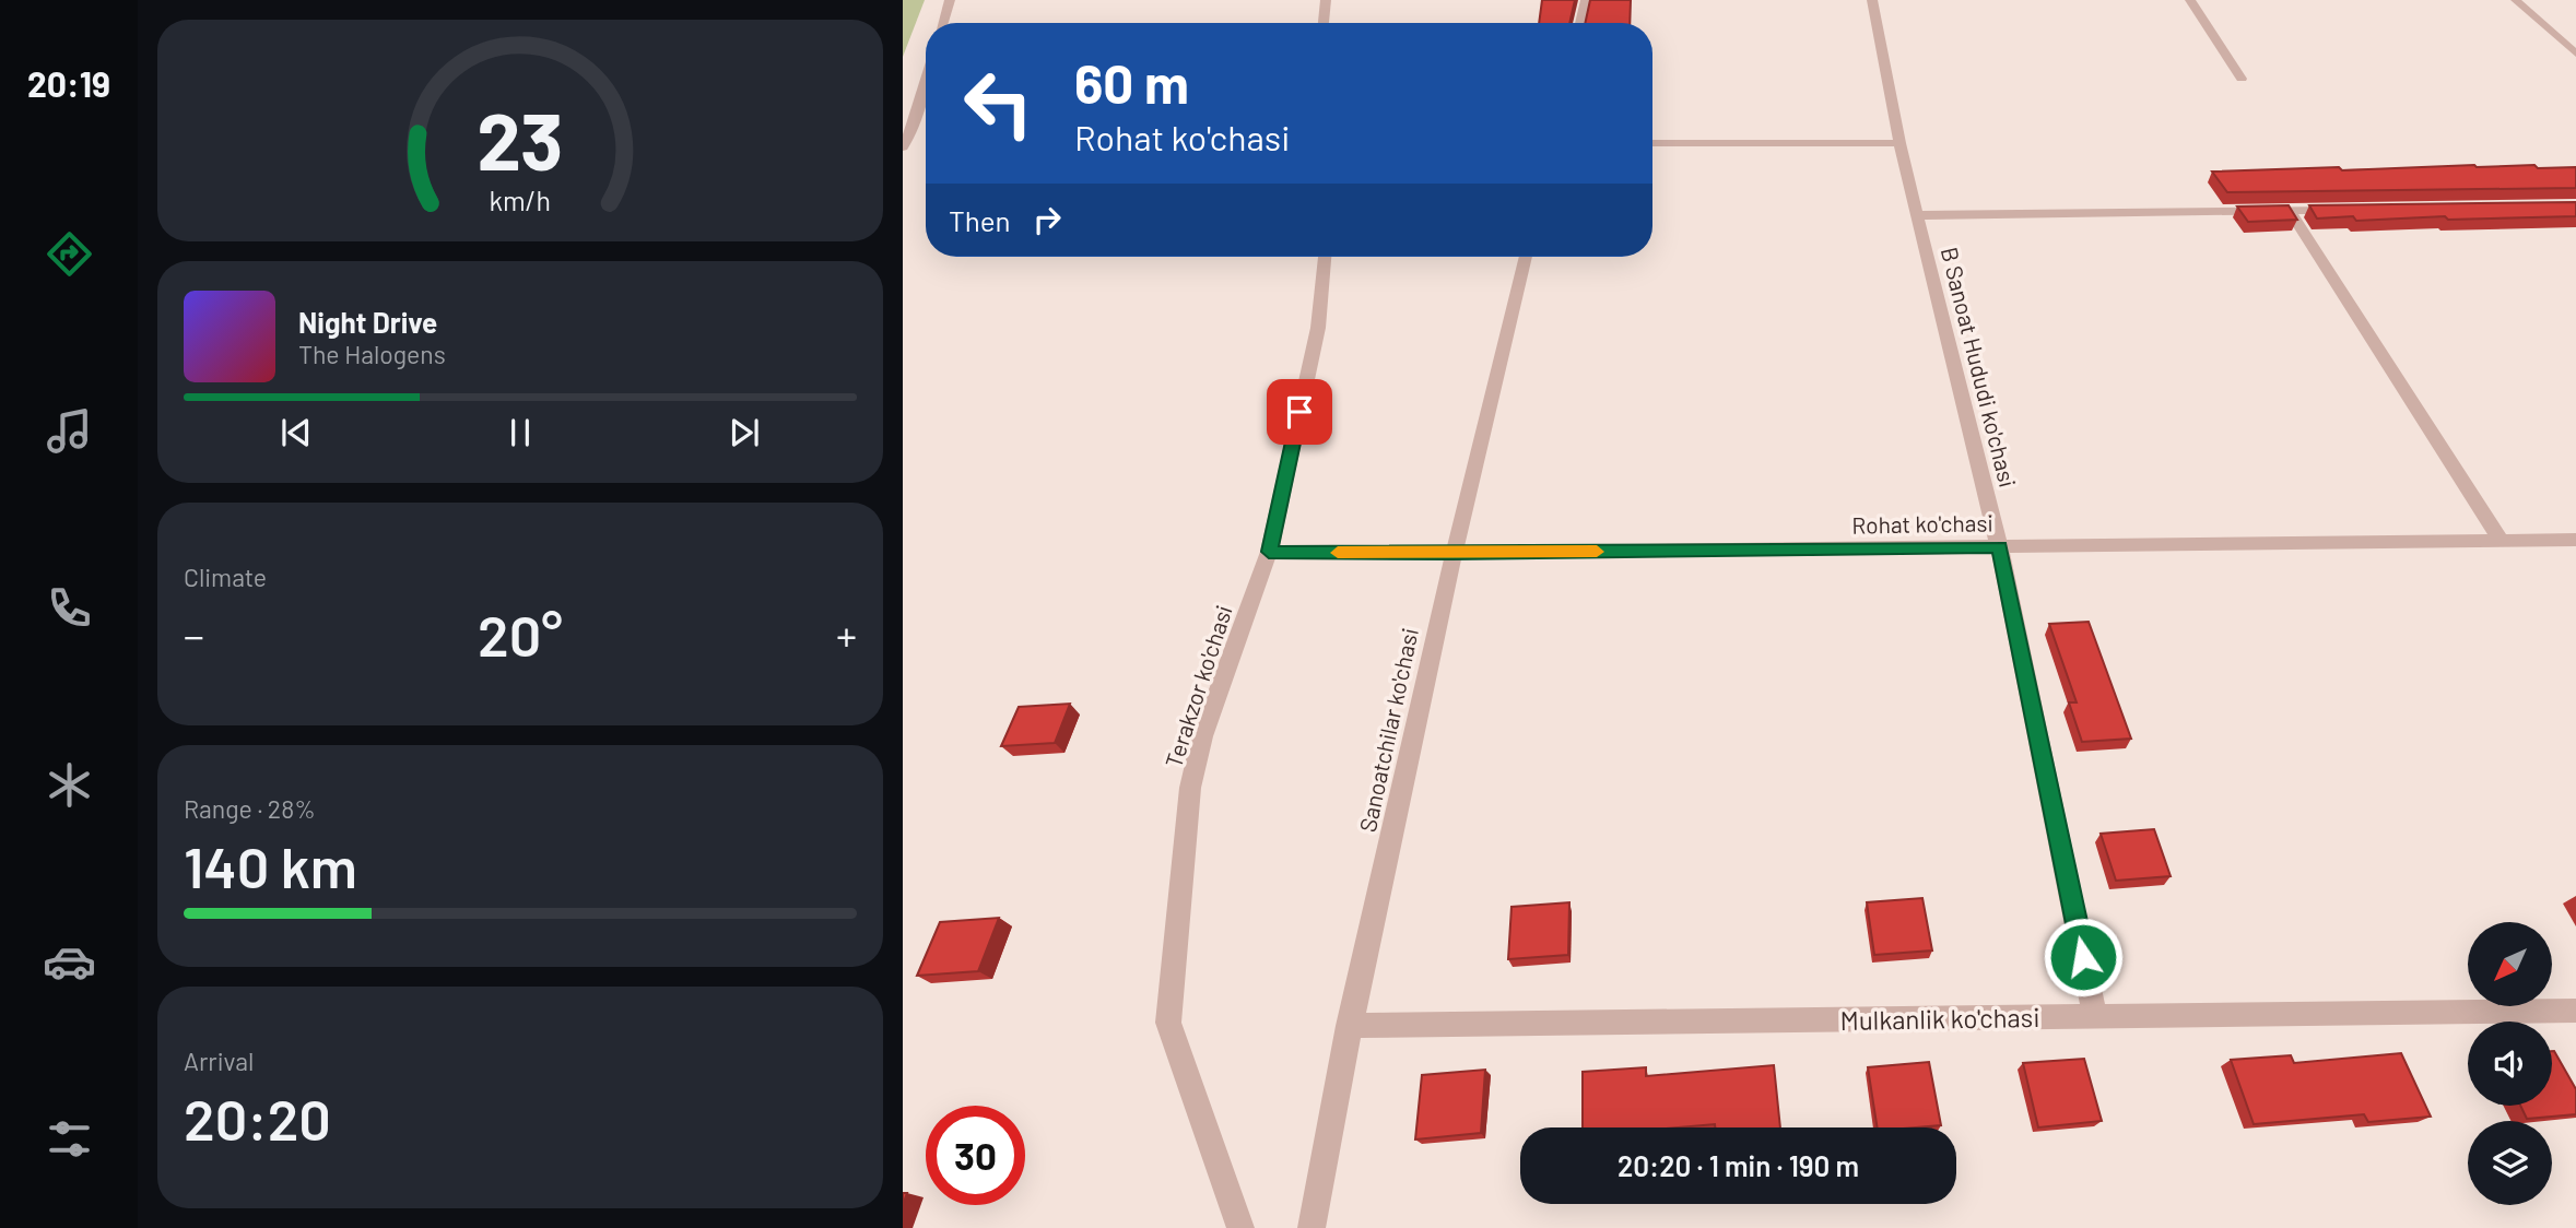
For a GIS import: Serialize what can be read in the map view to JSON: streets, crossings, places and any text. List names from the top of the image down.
{
  "streets": {
    "street": [
      "B Sanoat Hududi ko'chasi",
      "Rohat ko'chasi",
      "Terakzor ko'chasi",
      "Sanoatchilar ko'chasi",
      "Mulkanlik ko'chasi"
    ]
  },
  "crossings": [
    ["B Sanoat Hududi ko'chasi", "Rohat ko'chasi"],
    ["B Sanoat Hududi ko'chasi", "Mulkanlik ko'chasi"],
    ["Rohat ko'chasi", "Terakzor ko'chasi"],
    ["Rohat ko'chasi", "Sanoatchilar ko'chasi"],
    ["Sanoatchilar ko'chasi", "Mulkanlik ko'chasi"]
  ],
  "north": "bottom left",
  "page": {
    "tabs": "20:19",
    "turn": ["60 m", "Rohat ko'chasi"],
    "then": "Then",
    "song": ["Night Drive", "The Halogens"],
    "tile": [
      "Climate",
      ["Range · 28%", "140 km"],
      ["Arrival", "20:20"]
    ],
    "heat": ["−", "20°", "+"],
    "limit": "30",
    "trip": "20:20 · 1 min · 190 m",
    "gauge": ["23", "km/h"]
  }
}
